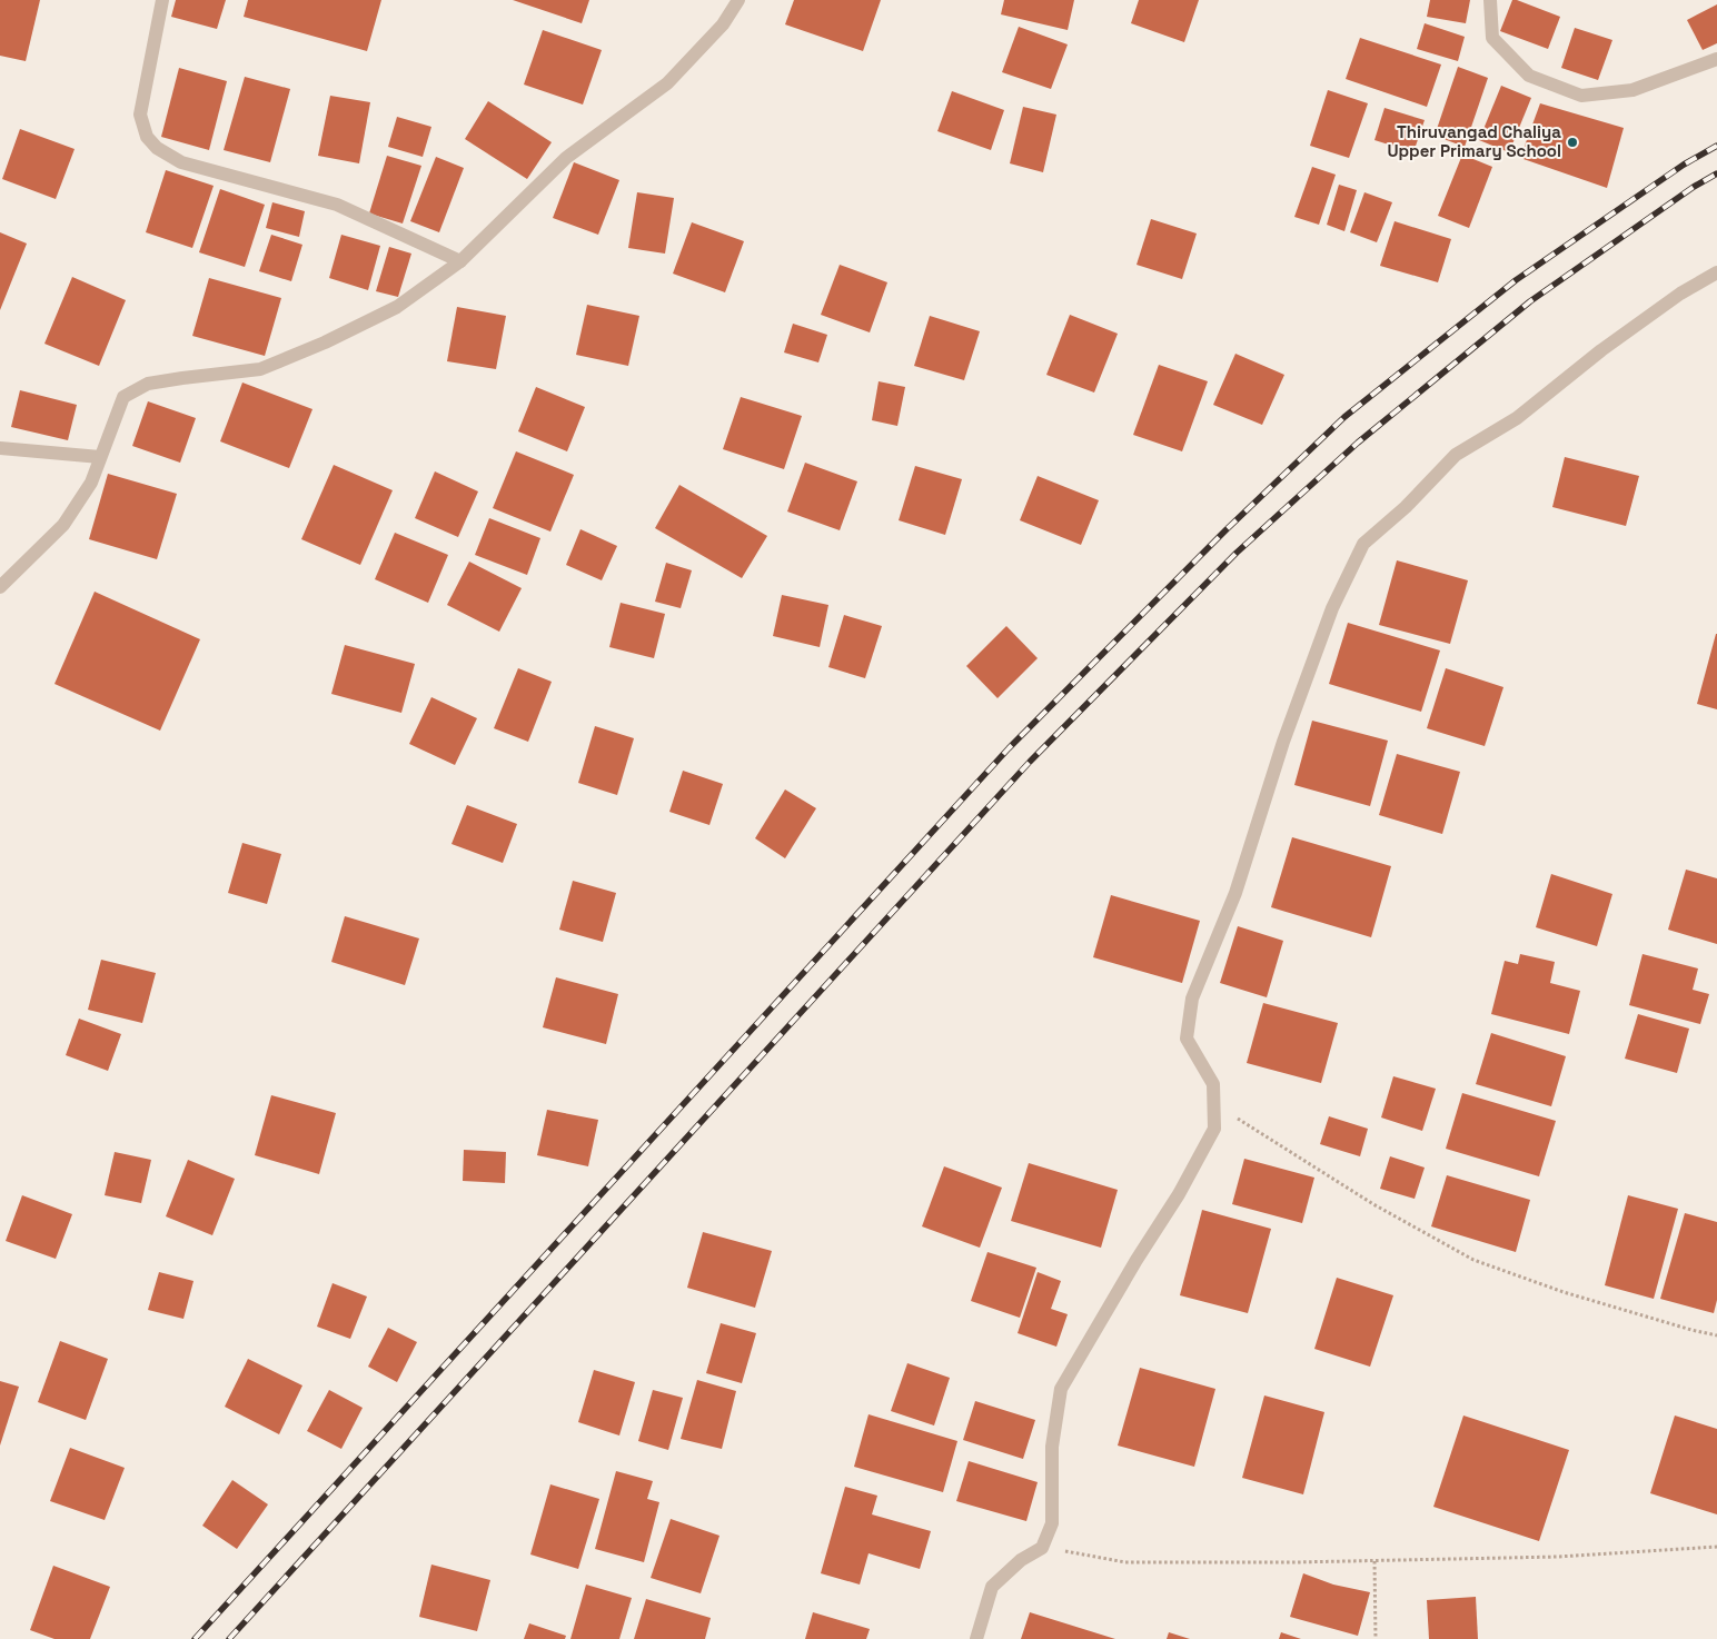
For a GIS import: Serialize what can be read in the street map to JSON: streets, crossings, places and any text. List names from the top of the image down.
{
  "places": ["Thiruvangad Chaliya Upper Primary School"]
}
